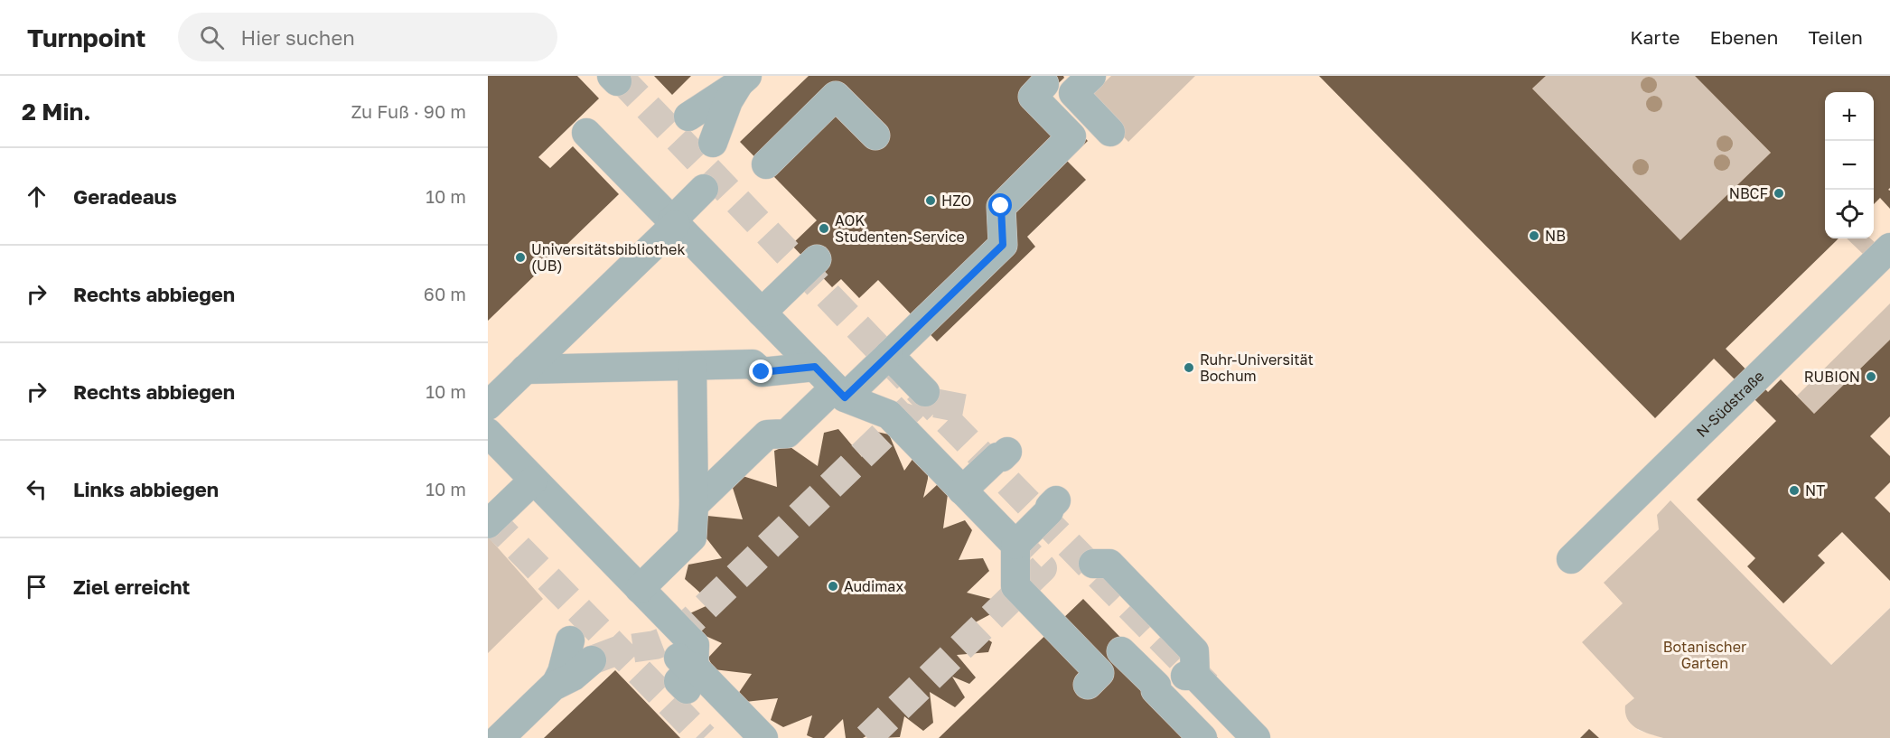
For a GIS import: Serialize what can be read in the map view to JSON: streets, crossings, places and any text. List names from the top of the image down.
{
  "streets": {
    "street": ["N-Südstraße"]
  },
  "parks": ["Botanischer Garten"],
  "places": [
    "NBCF",
    "HZO",
    "AOK Studenten-Service",
    "NB",
    "Universitätsbibliothek (UB)",
    "Ruhr-Universität Bochum",
    "RUBION",
    "NT",
    "Audimax"
  ],
  "page": {
    "header": "Turnpoint",
    "search": "Hier suchen",
    "nav": ["Karte", "Ebenen", "Teilen"],
    "heading": ["2 Min.", "Zu Fuß · 90 m"],
    "map_buttons": ["+", "−"],
    "list": [
      ["Geradeaus", "10 m"],
      ["Rechts abbiegen", "60 m"],
      ["Rechts abbiegen", "10 m"],
      ["Links abbiegen", "10 m"],
      "Ziel erreicht"
    ]
  }
}
